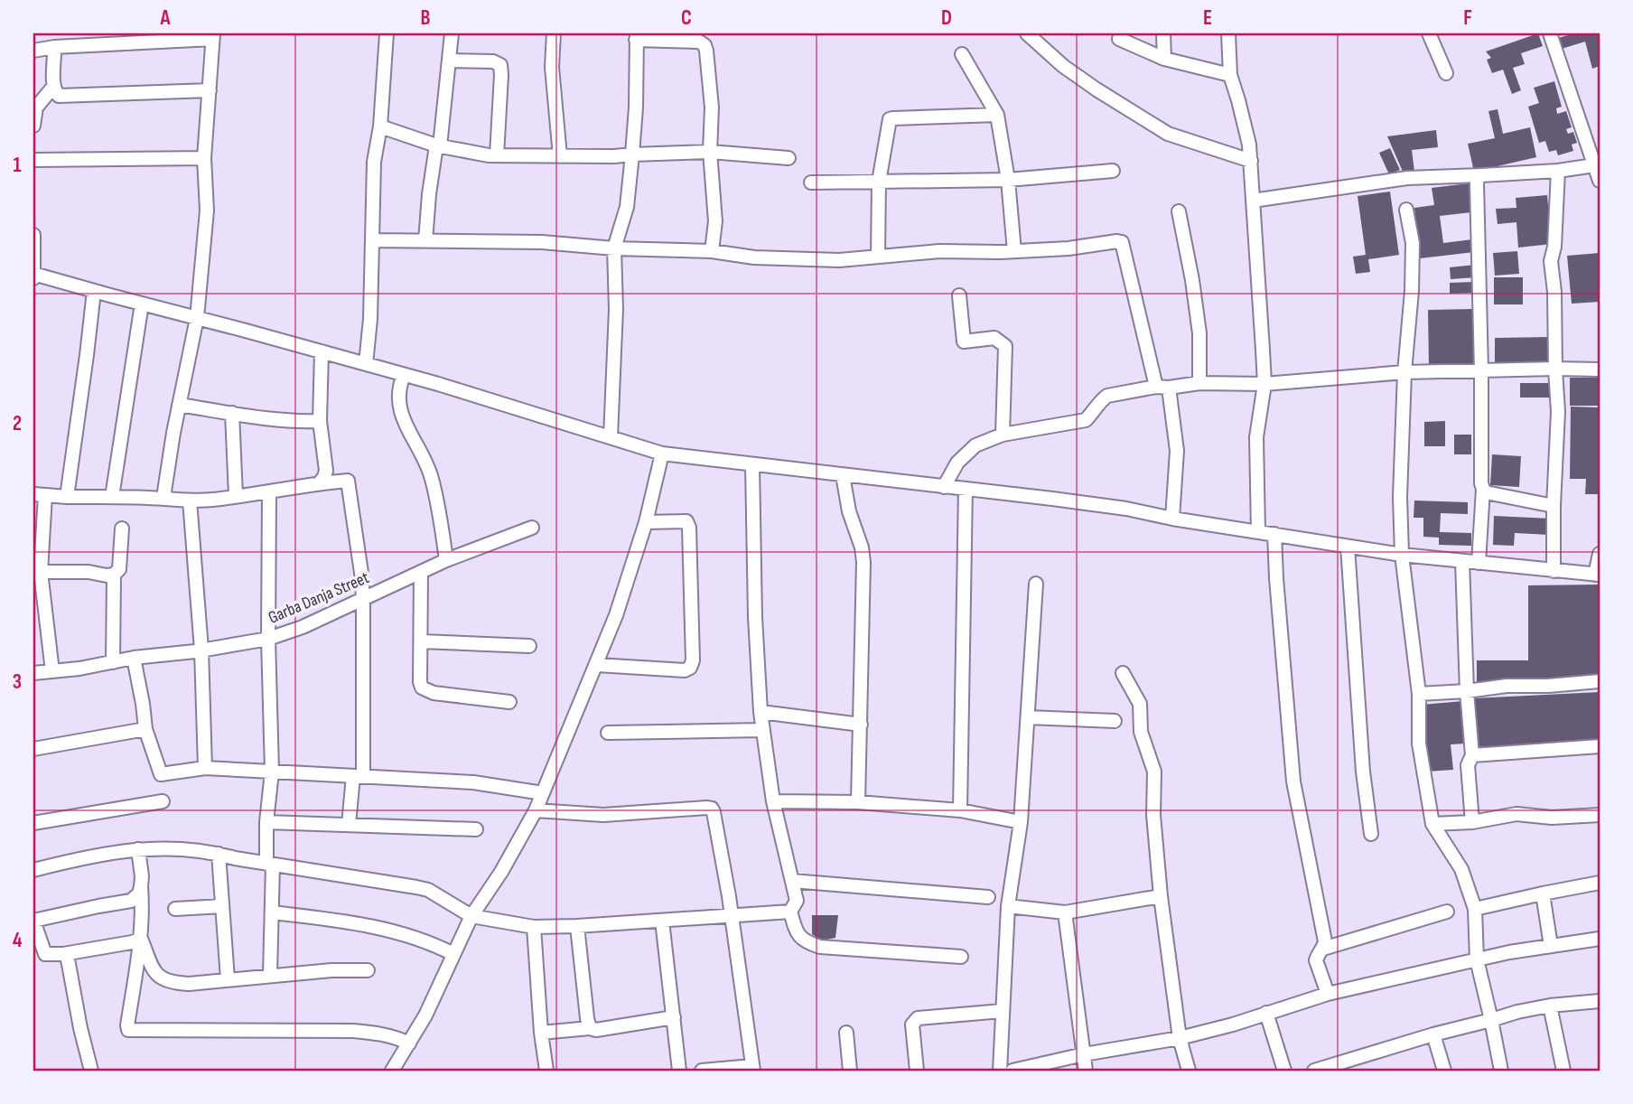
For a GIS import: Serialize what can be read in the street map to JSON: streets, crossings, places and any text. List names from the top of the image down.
{
  "streets": {
    "street": ["Garba Danja Street"]
  },
  "grid": {
    "columns": [
      "A",
      "B",
      "C",
      "D",
      "E",
      "F"
    ],
    "rows": [
      "1",
      "2",
      "3",
      "4"
    ]
  }
}
